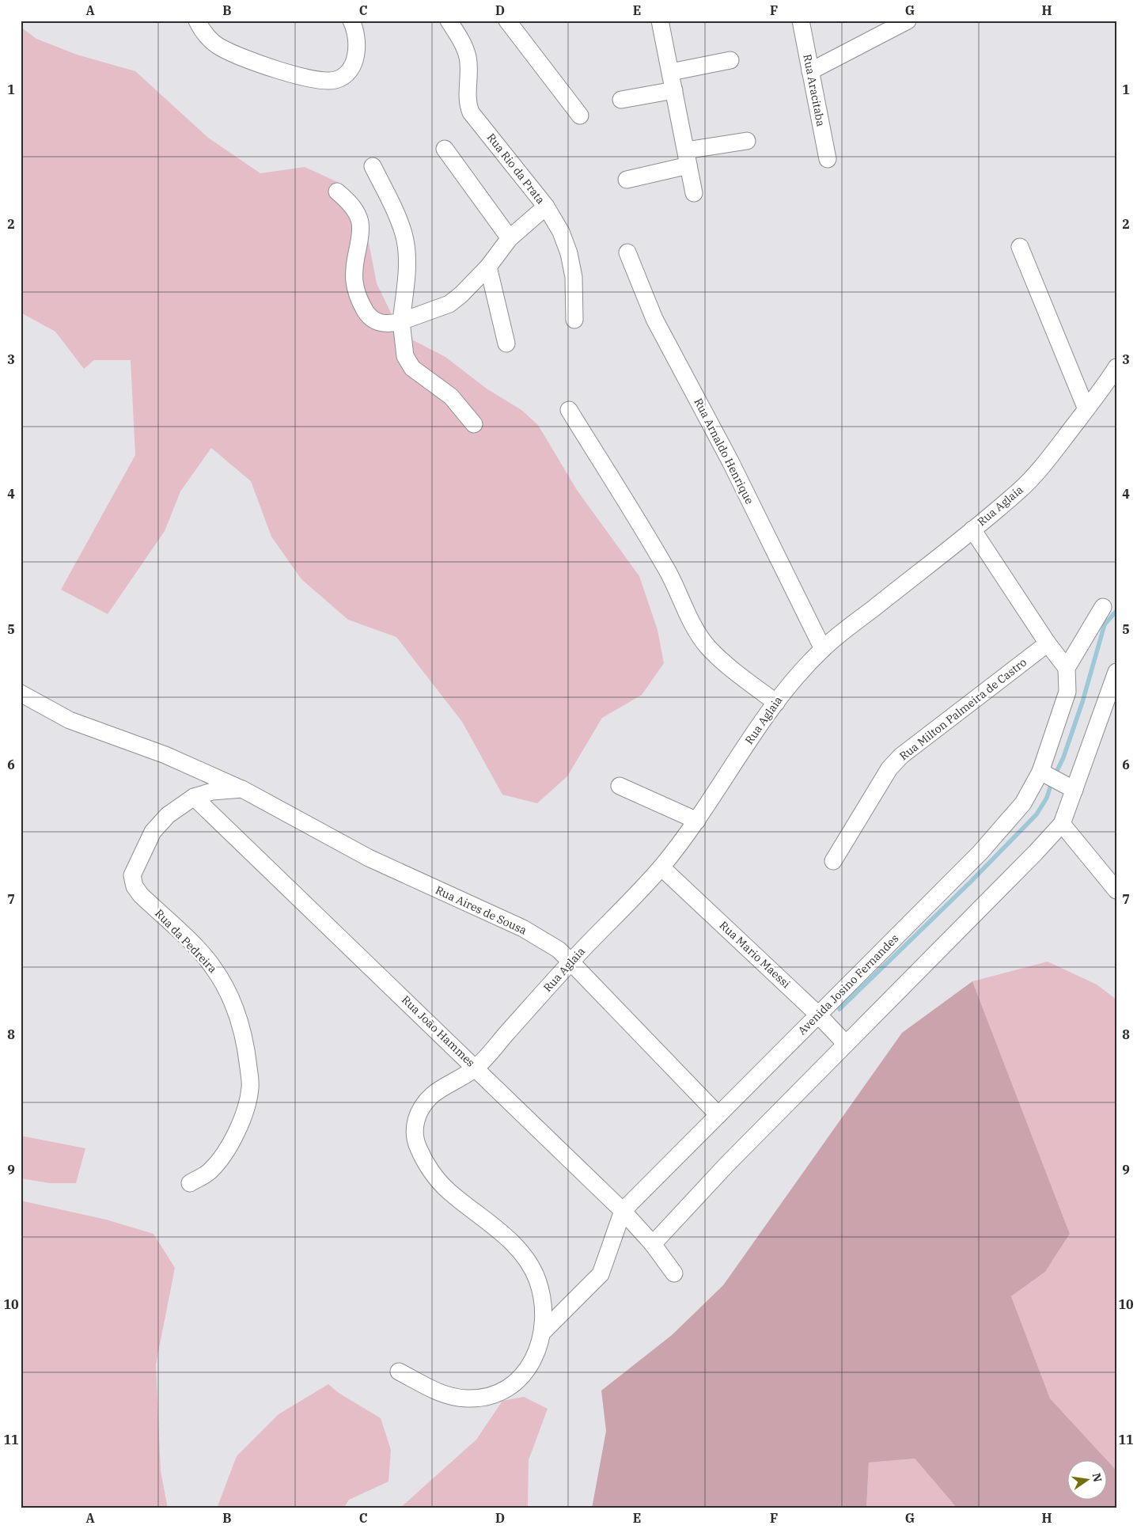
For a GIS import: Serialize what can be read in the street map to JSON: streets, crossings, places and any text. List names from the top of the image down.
{
  "streets": {
    "street": [
      "Rua Aracitaba",
      "Rua Rio da Prata",
      "Rua Arnaldo Henrique",
      "Rua Aglaia",
      "Rua Milton Palmeira de Castro",
      "Rua Aires de Sousa",
      "Rua da Pedreira",
      "Rua Mario Maessi",
      "Avenida Josino Fernandes",
      "Rua João Hammes"
    ]
  },
  "crossings": [
    ["Rua Arnaldo Henrique", "Rua Aglaia"],
    ["Rua Aglaia", "Rua Aires de Sousa"],
    ["Rua Aglaia", "Rua Mario Maessi"],
    ["Rua Aglaia", "Avenida Josino Fernandes"],
    ["Rua Aglaia", "Rua João Hammes"],
    ["Rua Aires de Sousa", "Avenida Josino Fernandes"],
    ["Rua da Pedreira", "Rua João Hammes"],
    ["Rua Mario Maessi", "Avenida Josino Fernandes"],
    ["Avenida Josino Fernandes", "Rua João Hammes"]
  ],
  "north": "right",
  "grid": {
    "columns": [
      "A",
      "B",
      "C",
      "D",
      "E",
      "F",
      "G",
      "H"
    ],
    "rows": [
      "1",
      "2",
      "3",
      "4",
      "5",
      "6",
      "7",
      "8",
      "9",
      "10",
      "11"
    ]
  }
}
